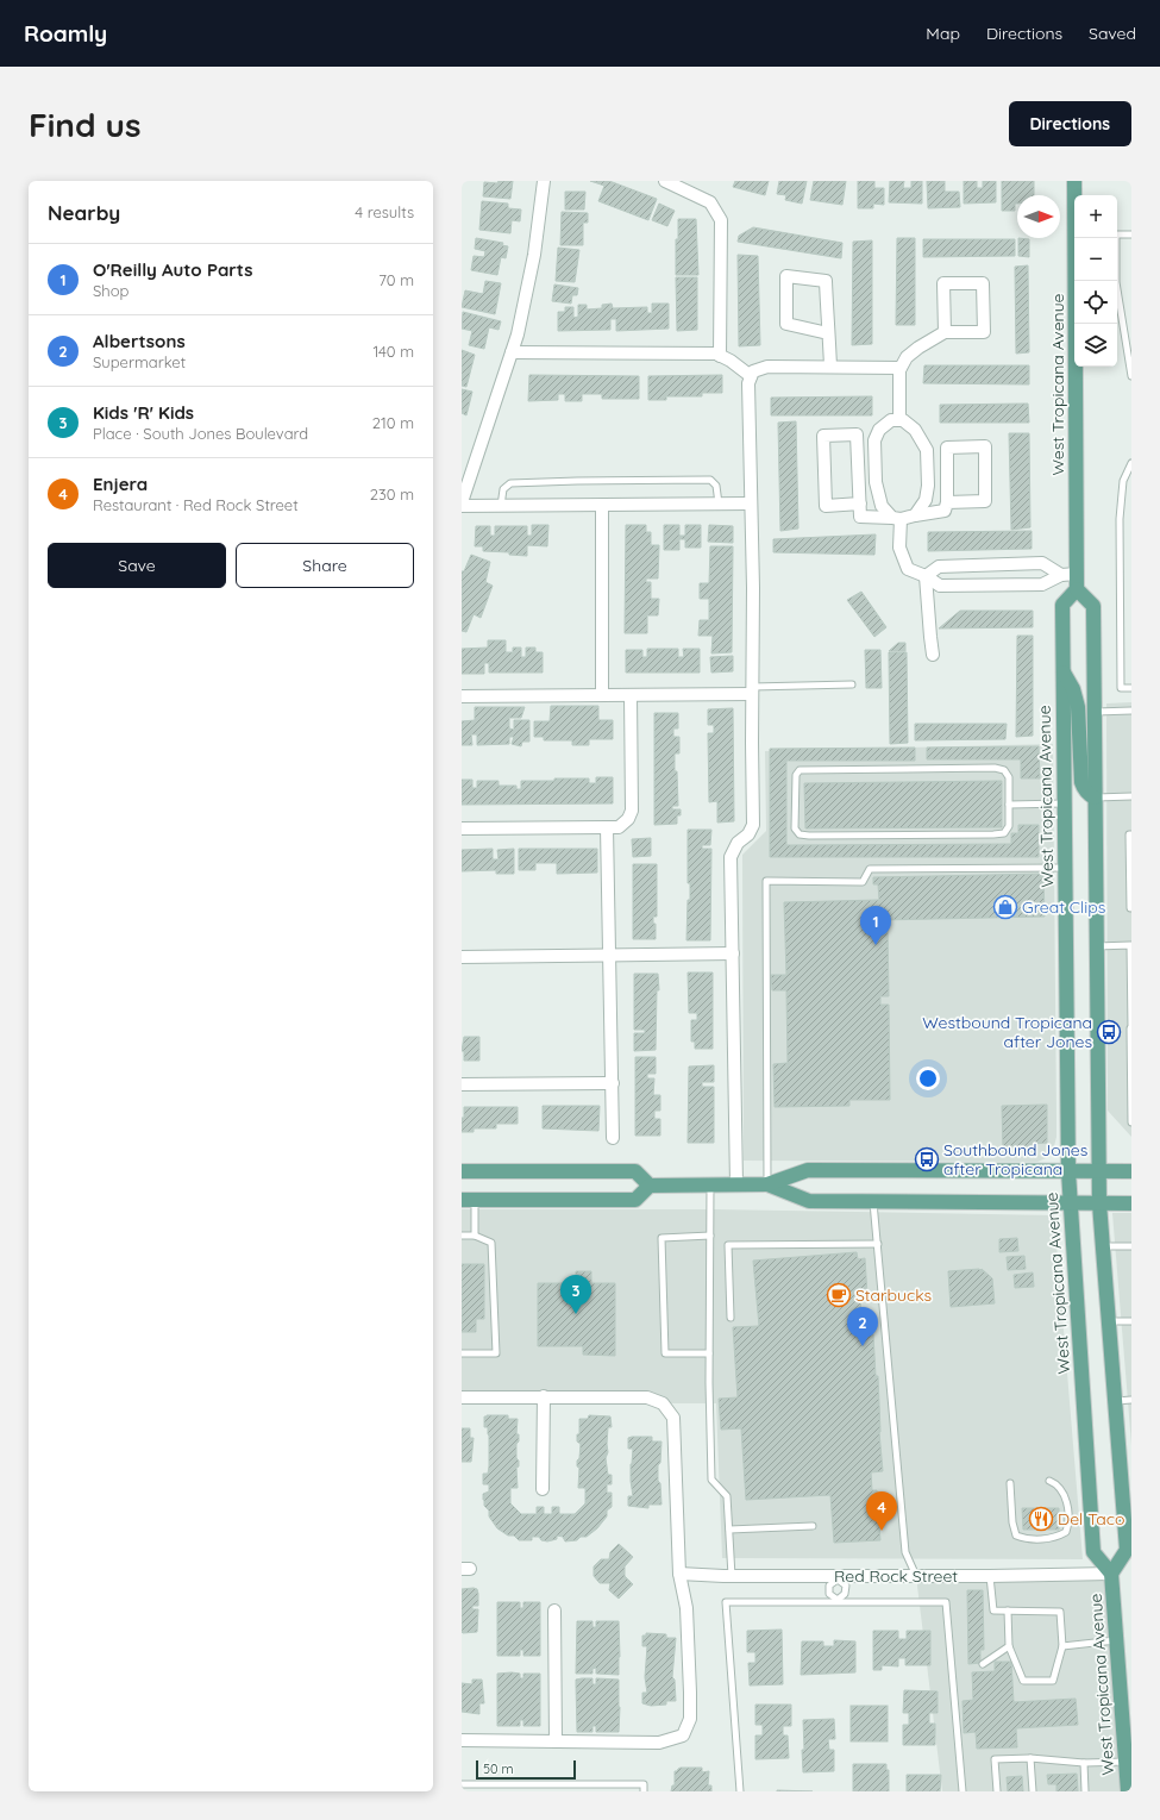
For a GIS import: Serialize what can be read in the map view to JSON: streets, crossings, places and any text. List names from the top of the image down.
{
  "streets": {
    "main road": ["West Tropicana Avenue"],
    "street": ["Red Rock Street"]
  },
  "crossings": [
    ["West Tropicana Avenue", "Red Rock Street"]
  ],
  "places": {
    "shop": ["Great Clips"],
    "bus stop": ["Westbound Tropicana after Jones", "Southbound Jones after Tropicana"],
    "cafe": ["Starbucks"],
    "restaurant": ["Del Taco"]
  },
  "scale_bar": "50 m",
  "north": "right",
  "page": {
    "header": "Roamly",
    "nav": ["Map", "Directions", "Saved"],
    "buttons": [
      "Directions",
      ["Save", "Share"]
    ],
    "title": "Find us",
    "heading": ["Nearby", "4 results"],
    "map_buttons": ["+", "−"],
    "list": [
      {
        "mark": "1",
        "name": "O'Reilly Auto Parts",
        "note": "Shop",
        "value": "70 m"
      },
      {
        "mark": "2",
        "name": "Albertsons",
        "note": "Supermarket",
        "value": "140 m"
      },
      {
        "mark": "3",
        "name": "Kids 'R' Kids",
        "note": "Place · South Jones Boulevard",
        "value": "210 m"
      },
      {
        "mark": "4",
        "name": "Enjera",
        "note": "Restaurant · Red Rock Street",
        "value": "230 m"
      }
    ],
    "pins": [
      "1",
      "3",
      "2",
      "4"
    ],
    "scale": "50 m"
  }
}
